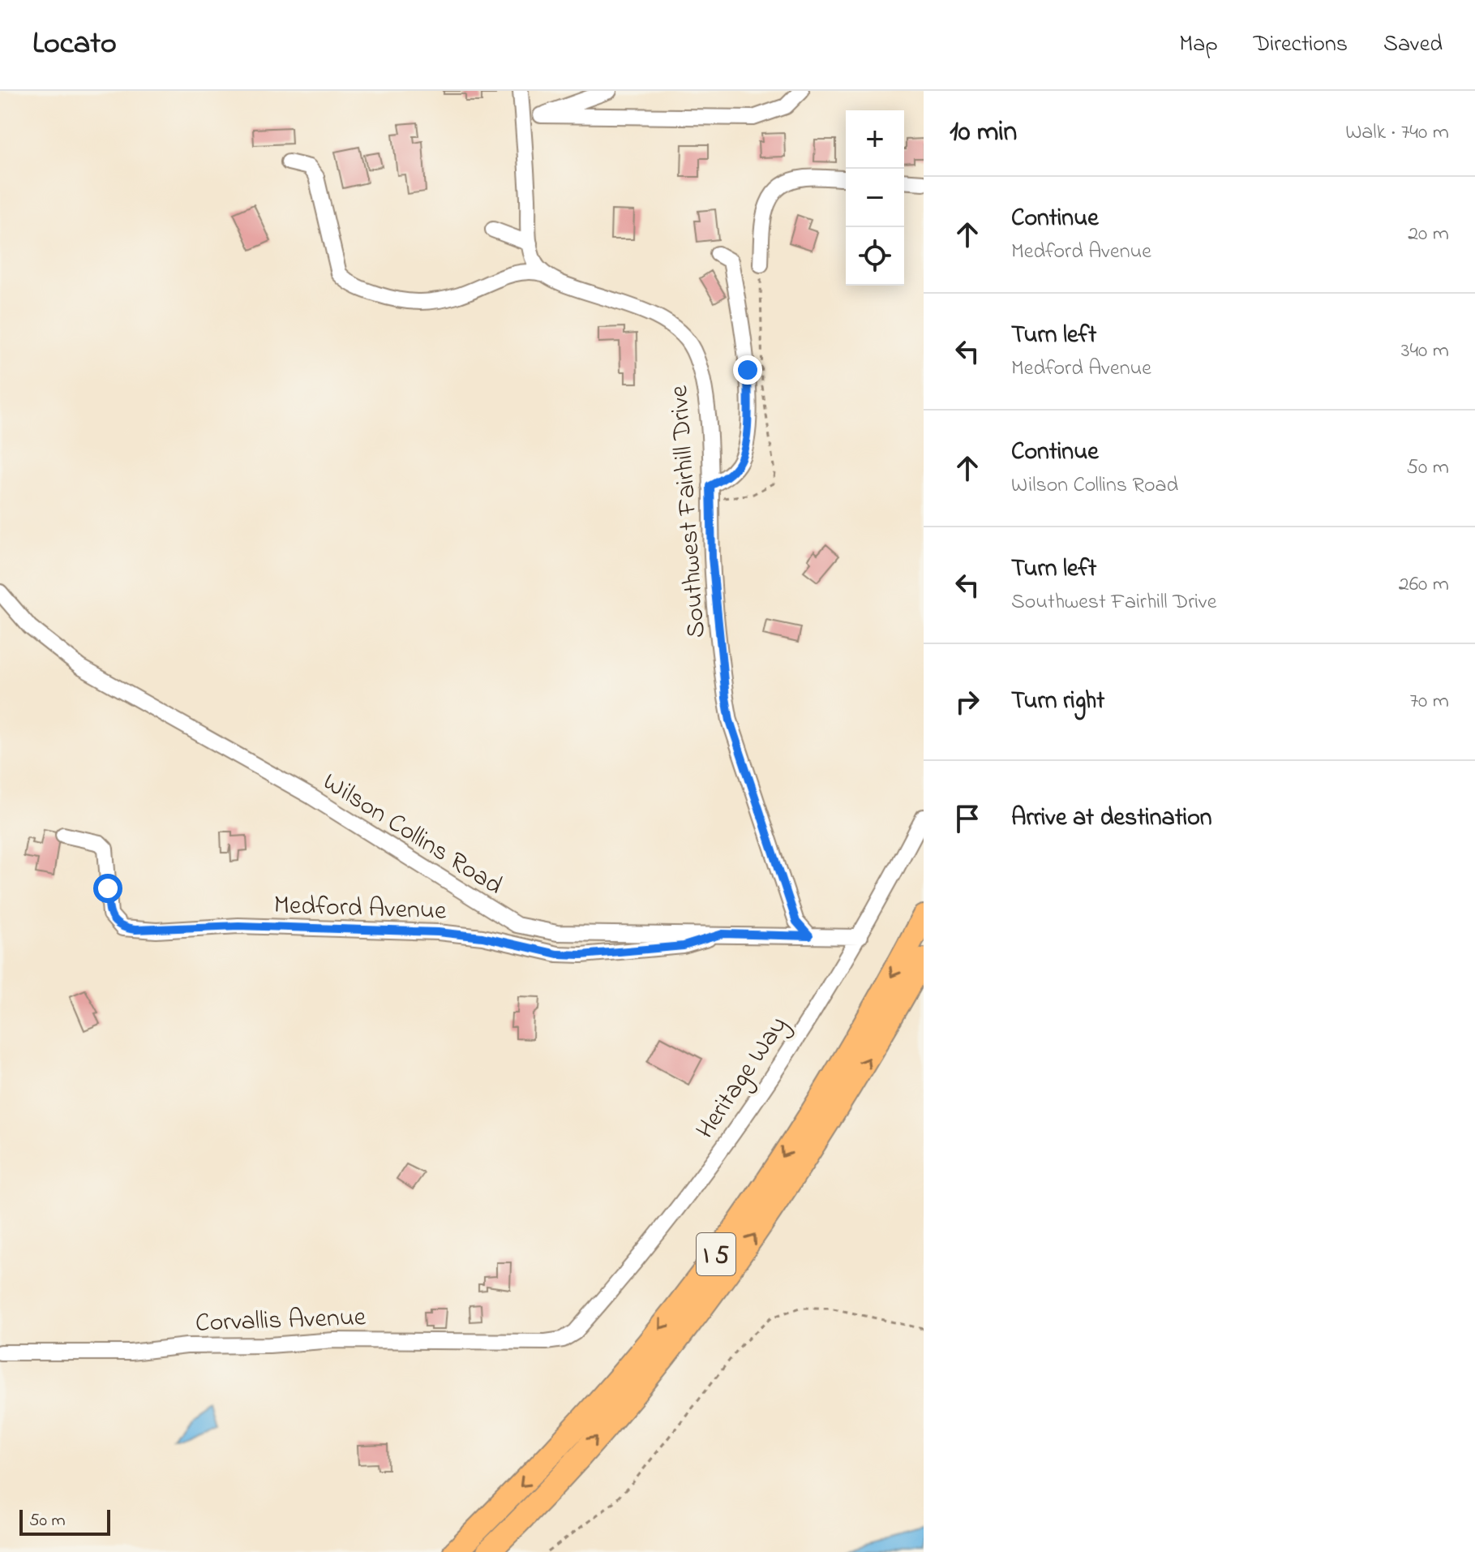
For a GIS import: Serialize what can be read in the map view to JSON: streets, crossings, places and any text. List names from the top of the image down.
{
  "streets": {
    "highway": ["I 5"],
    "street": [
      "Southwest Fairhill Drive",
      "Wilson Collins Road",
      "Medford Avenue",
      "Heritage Way",
      "Corvallis Avenue"
    ]
  },
  "crossings": [
    ["Southwest Fairhill Drive", "Wilson Collins Road"],
    ["Wilson Collins Road", "Medford Avenue"],
    ["Wilson Collins Road", "Heritage Way"],
    ["Heritage Way", "Corvallis Avenue"]
  ],
  "scale_bar": "50 m",
  "page": {
    "header": "Locato",
    "nav": ["Map", "Directions", "Saved"],
    "heading": ["10 min", "Walk · 740 m"],
    "map_buttons": ["+", "−"],
    "list": [
      ["Continue", "Medford Avenue", "20 m"],
      ["Turn left", "Medford Avenue", "340 m"],
      ["Continue", "Wilson Collins Road", "50 m"],
      ["Turn left", "Southwest Fairhill Drive", "260 m"],
      ["Turn right", "70 m"],
      "Arrive at destination"
    ],
    "scale": "50 m"
  }
}
